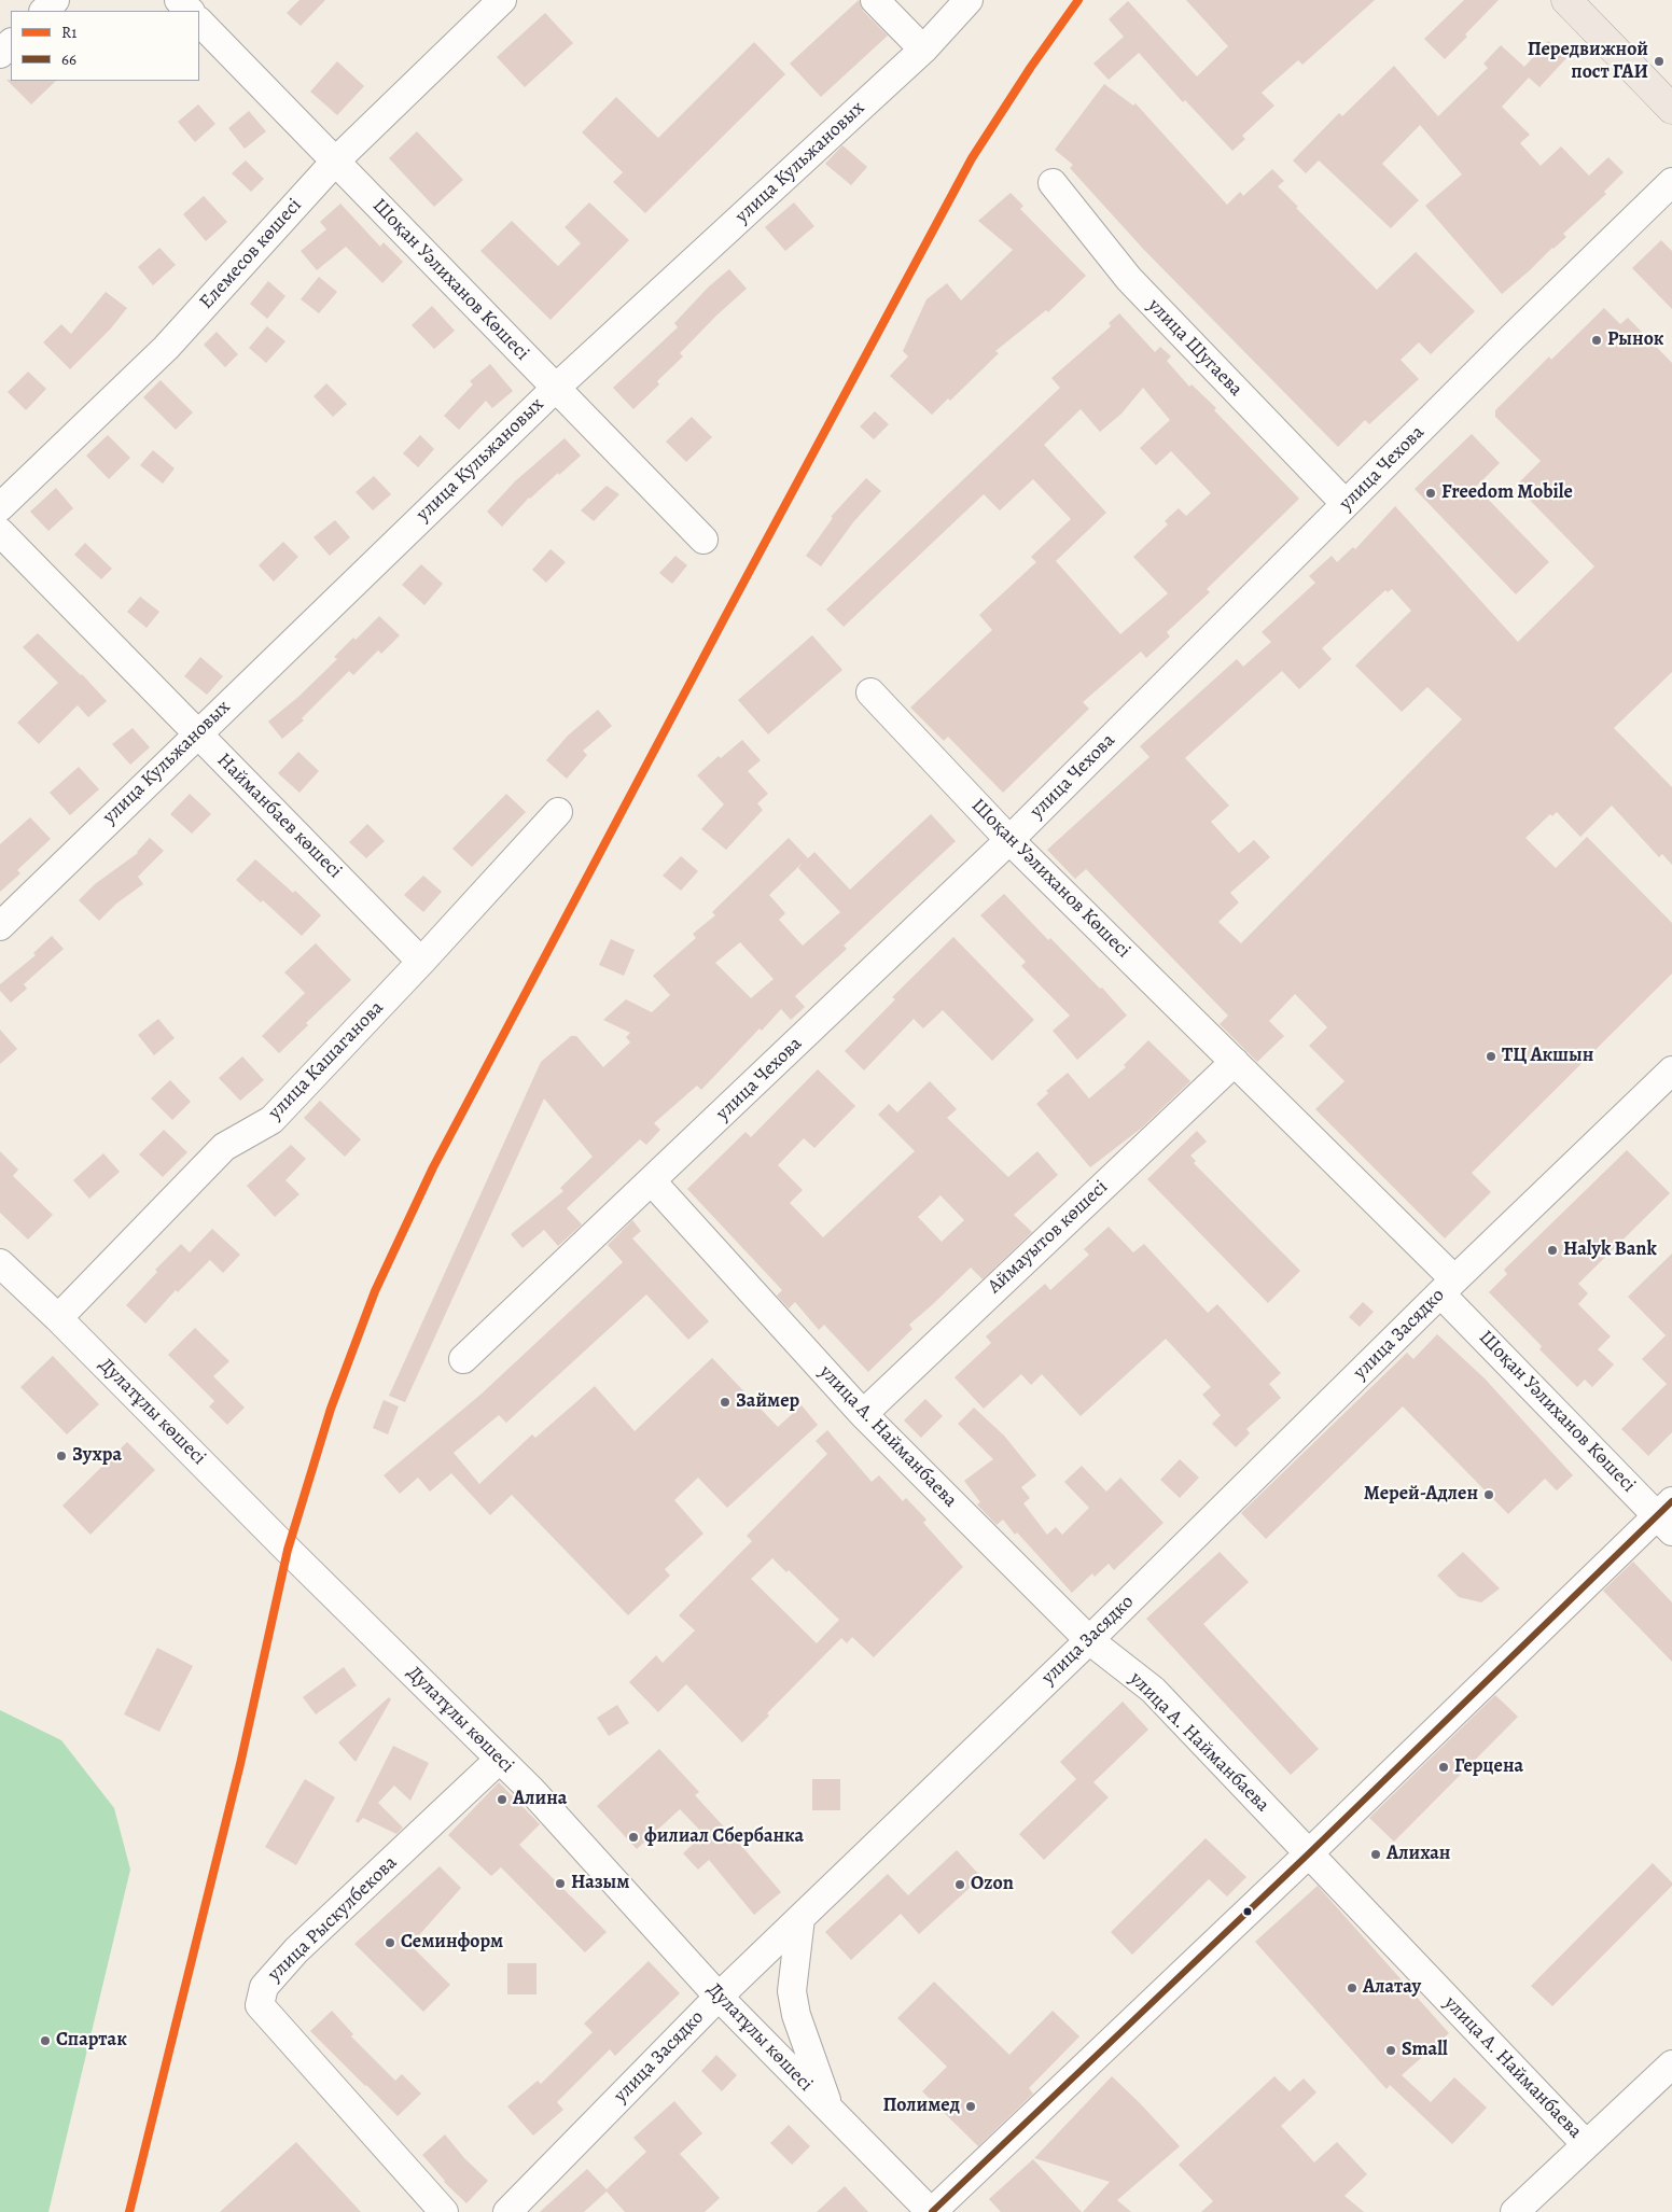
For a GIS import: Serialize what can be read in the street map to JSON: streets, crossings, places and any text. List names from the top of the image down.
{
  "streets": {
    "street": [
      "улица Кульжановых",
      "Елемесов көшесі",
      "Шоқан Уәлиханов Көшесі",
      "улица Шугаева",
      "улица Чехова",
      "Найманбаев көшесі",
      "улица Кашаганова",
      "Аймауытов көшесі",
      "улица Засядко",
      "Дулатұлы көшесі",
      "улица А. Найманбаева",
      "улица Рыскулбекова"
    ]
  },
  "crossings": [
    ["улица Кульжановых", "Шоқан Уәлиханов Көшесі"],
    ["улица Кульжановых", "Найманбаев көшесі"],
    ["Елемесов көшесі", "Шоқан Уәлиханов Көшесі"],
    ["Шоқан Уәлиханов Көшесі", "улица Чехова"],
    ["Шоқан Уәлиханов Көшесі", "Аймауытов көшесі"],
    ["Шоқан Уәлиханов Көшесі", "улица Засядко"],
    ["улица Шугаева", "улица Чехова"],
    ["улица Чехова", "улица А. Найманбаева"],
    ["Найманбаев көшесі", "улица Кашаганова"],
    ["улица Кашаганова", "Дулатұлы көшесі"],
    ["Аймауытов көшесі", "улица А. Найманбаева"],
    ["улица Засядко", "Дулатұлы көшесі"],
    ["улица Засядко", "улица А. Найманбаева"],
    ["Дулатұлы көшесі", "улица Рыскулбекова"]
  ],
  "places": [
    "Передвижной пост ГАИ",
    "Рынок",
    "Freedom Mobile",
    "ТЦ Акшын",
    "Halyk Bank",
    "Займер",
    "Зухра",
    "Мерей-Адлен",
    "Герцена",
    "Алина",
    "филиал Сбербанка",
    "Алихан",
    "Назым",
    "Ozon",
    "Семинформ",
    "Алатау",
    "Спартак",
    "Small",
    "Полимед"
  ],
  "lines": ["transit line R1", "transit line 66"],
  "legend": ["R1", "66"]
}
